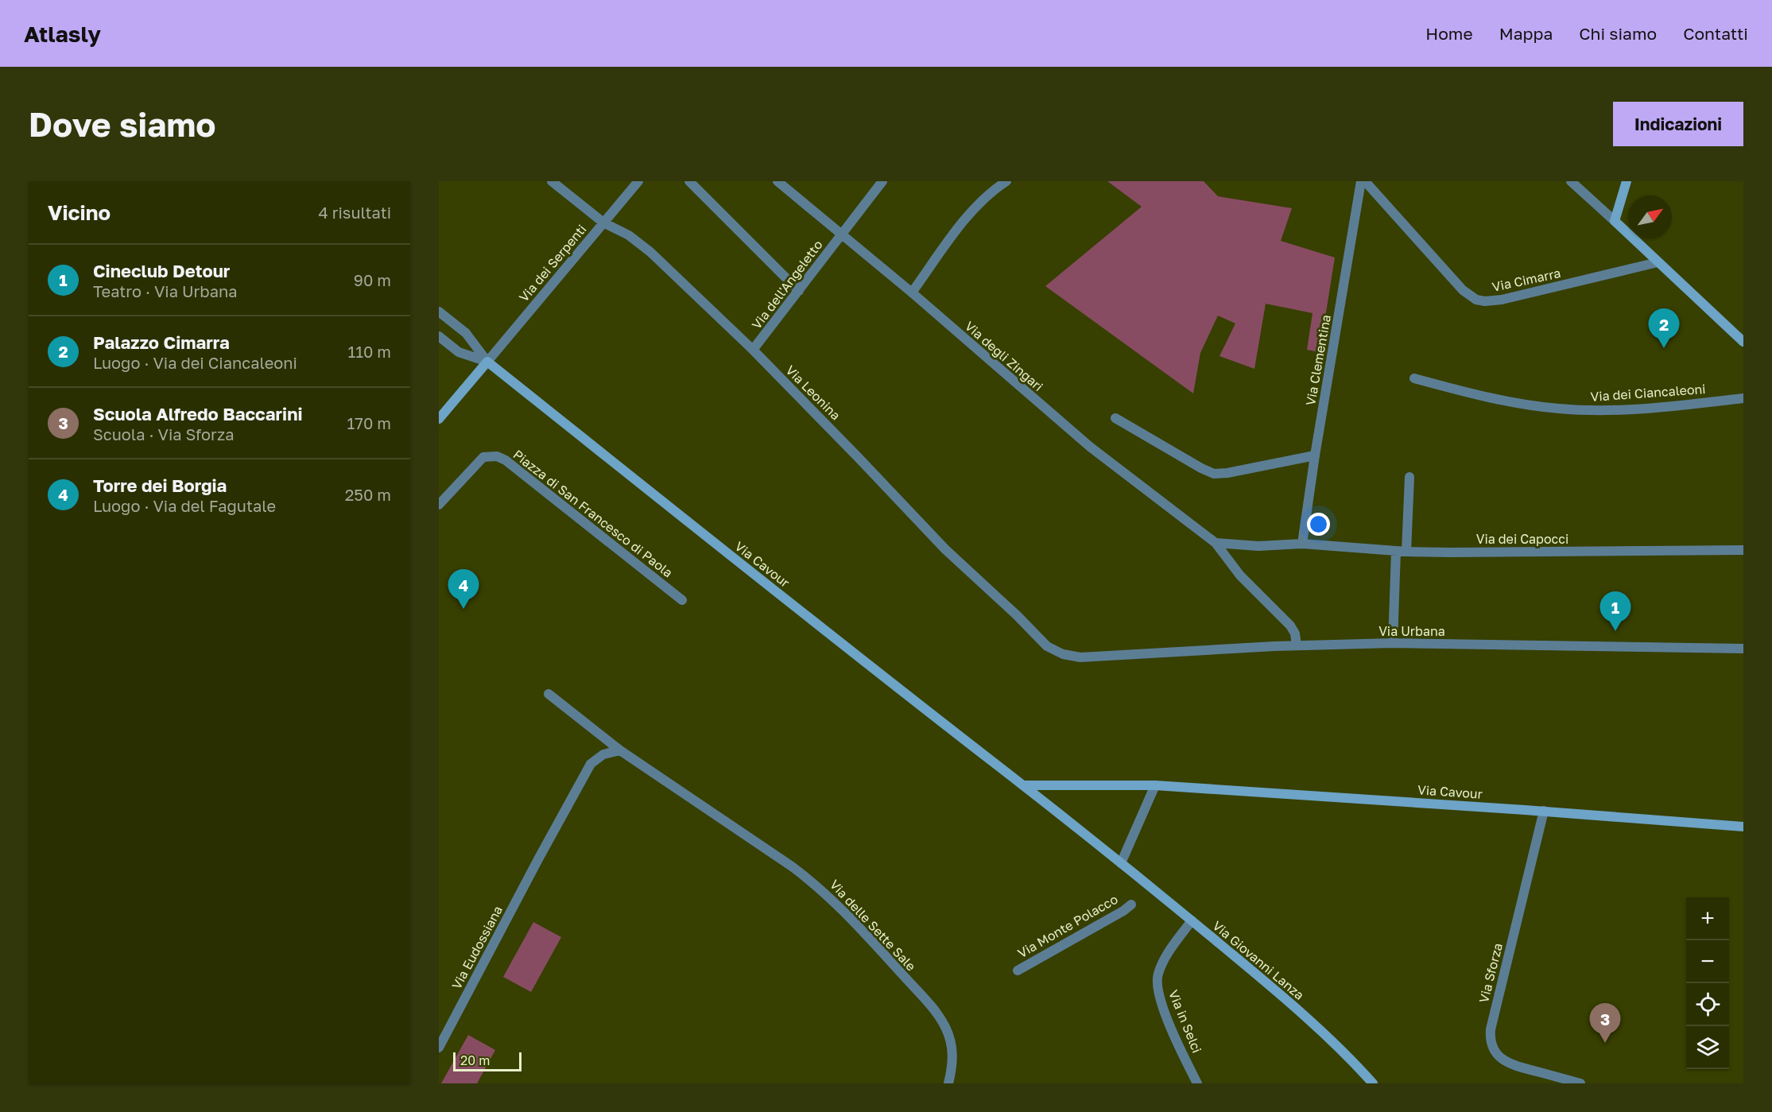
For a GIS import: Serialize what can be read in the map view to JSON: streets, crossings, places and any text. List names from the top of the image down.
{
  "streets": {
    "main road": ["Via Cavour", "Via Giovanni Lanza"],
    "street": [
      "Via dei Serpenti",
      "Via Cimarra",
      "Via dell'Angeletto",
      "Via degli Zingari",
      "Via Clementina",
      "Via Leonina",
      "Via dei Ciancaleoni",
      "Piazza di San Francesco di Paola",
      "Via dei Capocci",
      "Via Urbana",
      "Via delle Sette Sale",
      "Via Monte Polacco",
      "Via Eudossiana",
      "Via Sforza",
      "Via in Selci"
    ]
  },
  "crossings": [
    ["Via dei Serpenti", "Via Leonina"],
    ["Via dei Serpenti", "Via Cavour"],
    ["Via dell'Angeletto", "Via degli Zingari"],
    ["Via dell'Angeletto", "Via Leonina"],
    ["Via degli Zingari", "Via dei Capocci"],
    ["Via degli Zingari", "Via Urbana"],
    ["Via Clementina", "Via dei Capocci"],
    ["Via Leonina", "Via Urbana"],
    ["Via Cavour", "Via Giovanni Lanza"],
    ["Via Cavour", "Via Sforza"],
    ["Via delle Sette Sale", "Via Eudossiana"],
    ["Via Giovanni Lanza", "Via in Selci"]
  ],
  "scale_bar": "20 m",
  "north": "top right",
  "page": {
    "header": "Atlasly",
    "nav": [
      "Home",
      "Mappa",
      "Chi siamo",
      "Contatti"
    ],
    "buttons": "Indicazioni",
    "title": "Dove siamo",
    "heading": ["Vicino", "4 risultati"],
    "list": [
      {
        "mark": "1",
        "name": "Cineclub Detour",
        "note": "Teatro · Via Urbana",
        "value": "90 m"
      },
      {
        "mark": "2",
        "name": "Palazzo Cimarra",
        "note": "Luogo · Via dei Ciancaleoni",
        "value": "110 m"
      },
      {
        "mark": "3",
        "name": "Scuola Alfredo Baccarini",
        "note": "Scuola · Via Sforza",
        "value": "170 m"
      },
      {
        "mark": "4",
        "name": "Torre dei Borgia",
        "note": "Luogo · Via del Fagutale",
        "value": "250 m"
      }
    ],
    "pins": [
      "2",
      "4",
      "1",
      "3"
    ],
    "map_buttons": ["+", "−"],
    "scale": "20 m"
  }
}
